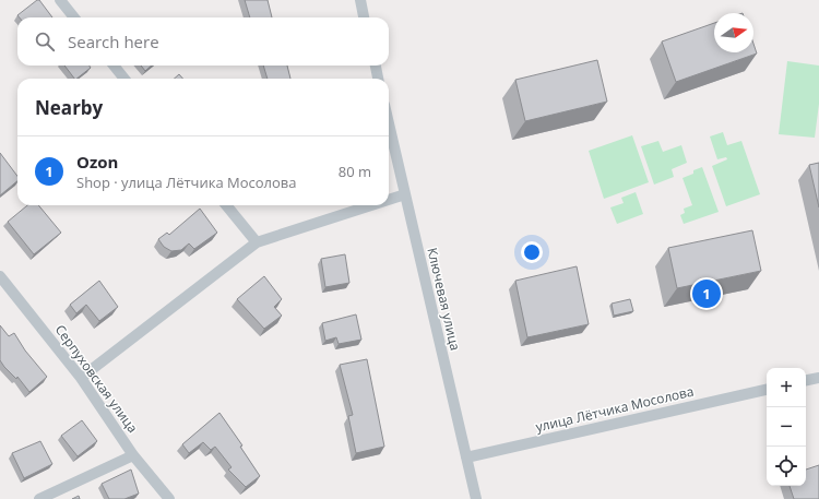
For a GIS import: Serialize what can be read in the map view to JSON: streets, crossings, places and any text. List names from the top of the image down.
{
  "streets": {
    "street": ["Ключевая улица", "Серпуховская улица", "улица Лётчика Мосолова"]
  },
  "crossings": [
    ["Ключевая улица", "улица Лётчика Мосолова"]
  ],
  "north": "right",
  "page": {
    "search": "Search here",
    "heading": "Nearby",
    "list": [
      {
        "mark": "1",
        "name": "Ozon",
        "note": "Shop · улица Лётчика Мосолова",
        "value": "80 m"
      }
    ],
    "pins": "1",
    "map_buttons": ["+", "−"]
  }
}
